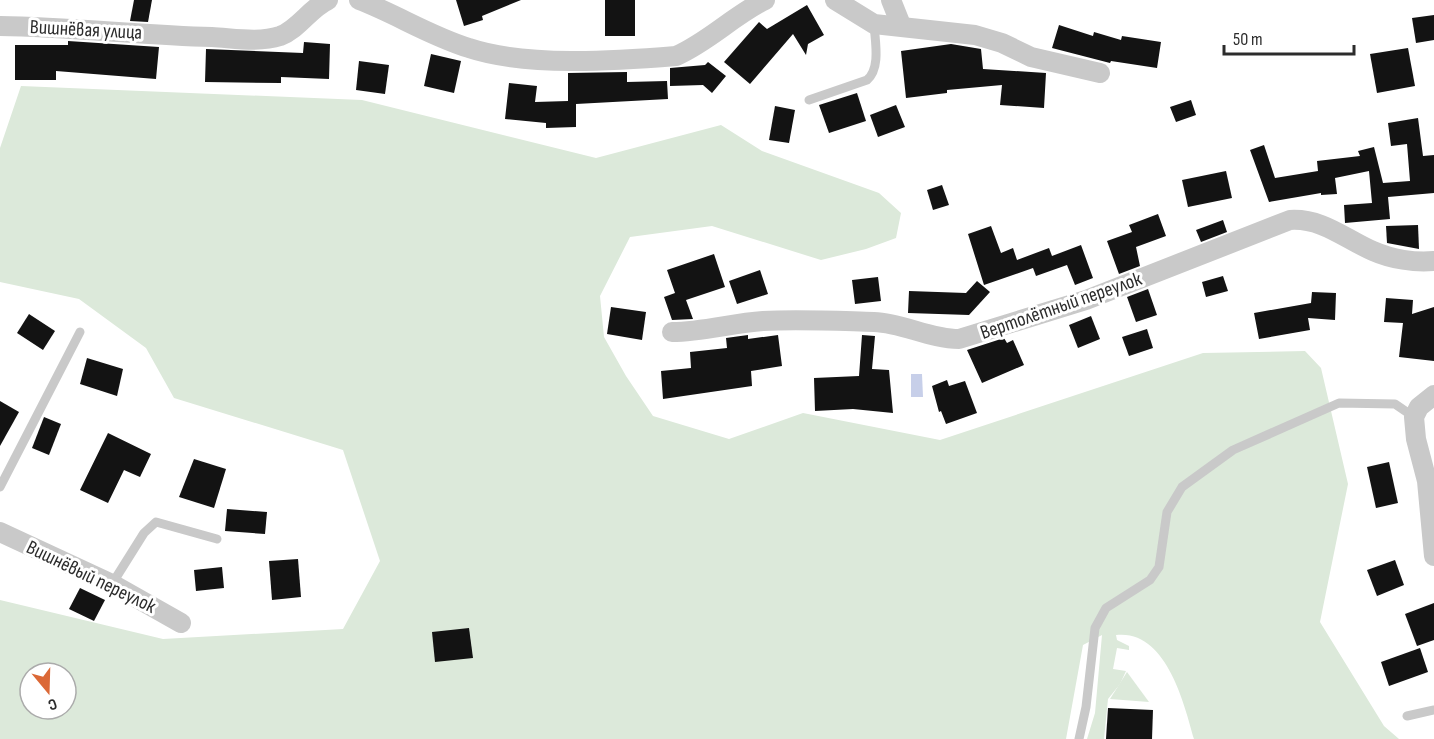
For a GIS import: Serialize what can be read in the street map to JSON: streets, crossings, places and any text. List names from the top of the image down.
{
  "streets": {
    "street": ["Вишнёвая улица", "Вертолётный переулок", "Вишнёвый переулок"]
  },
  "scale_bar": "50 m",
  "north": "bottom"
}
